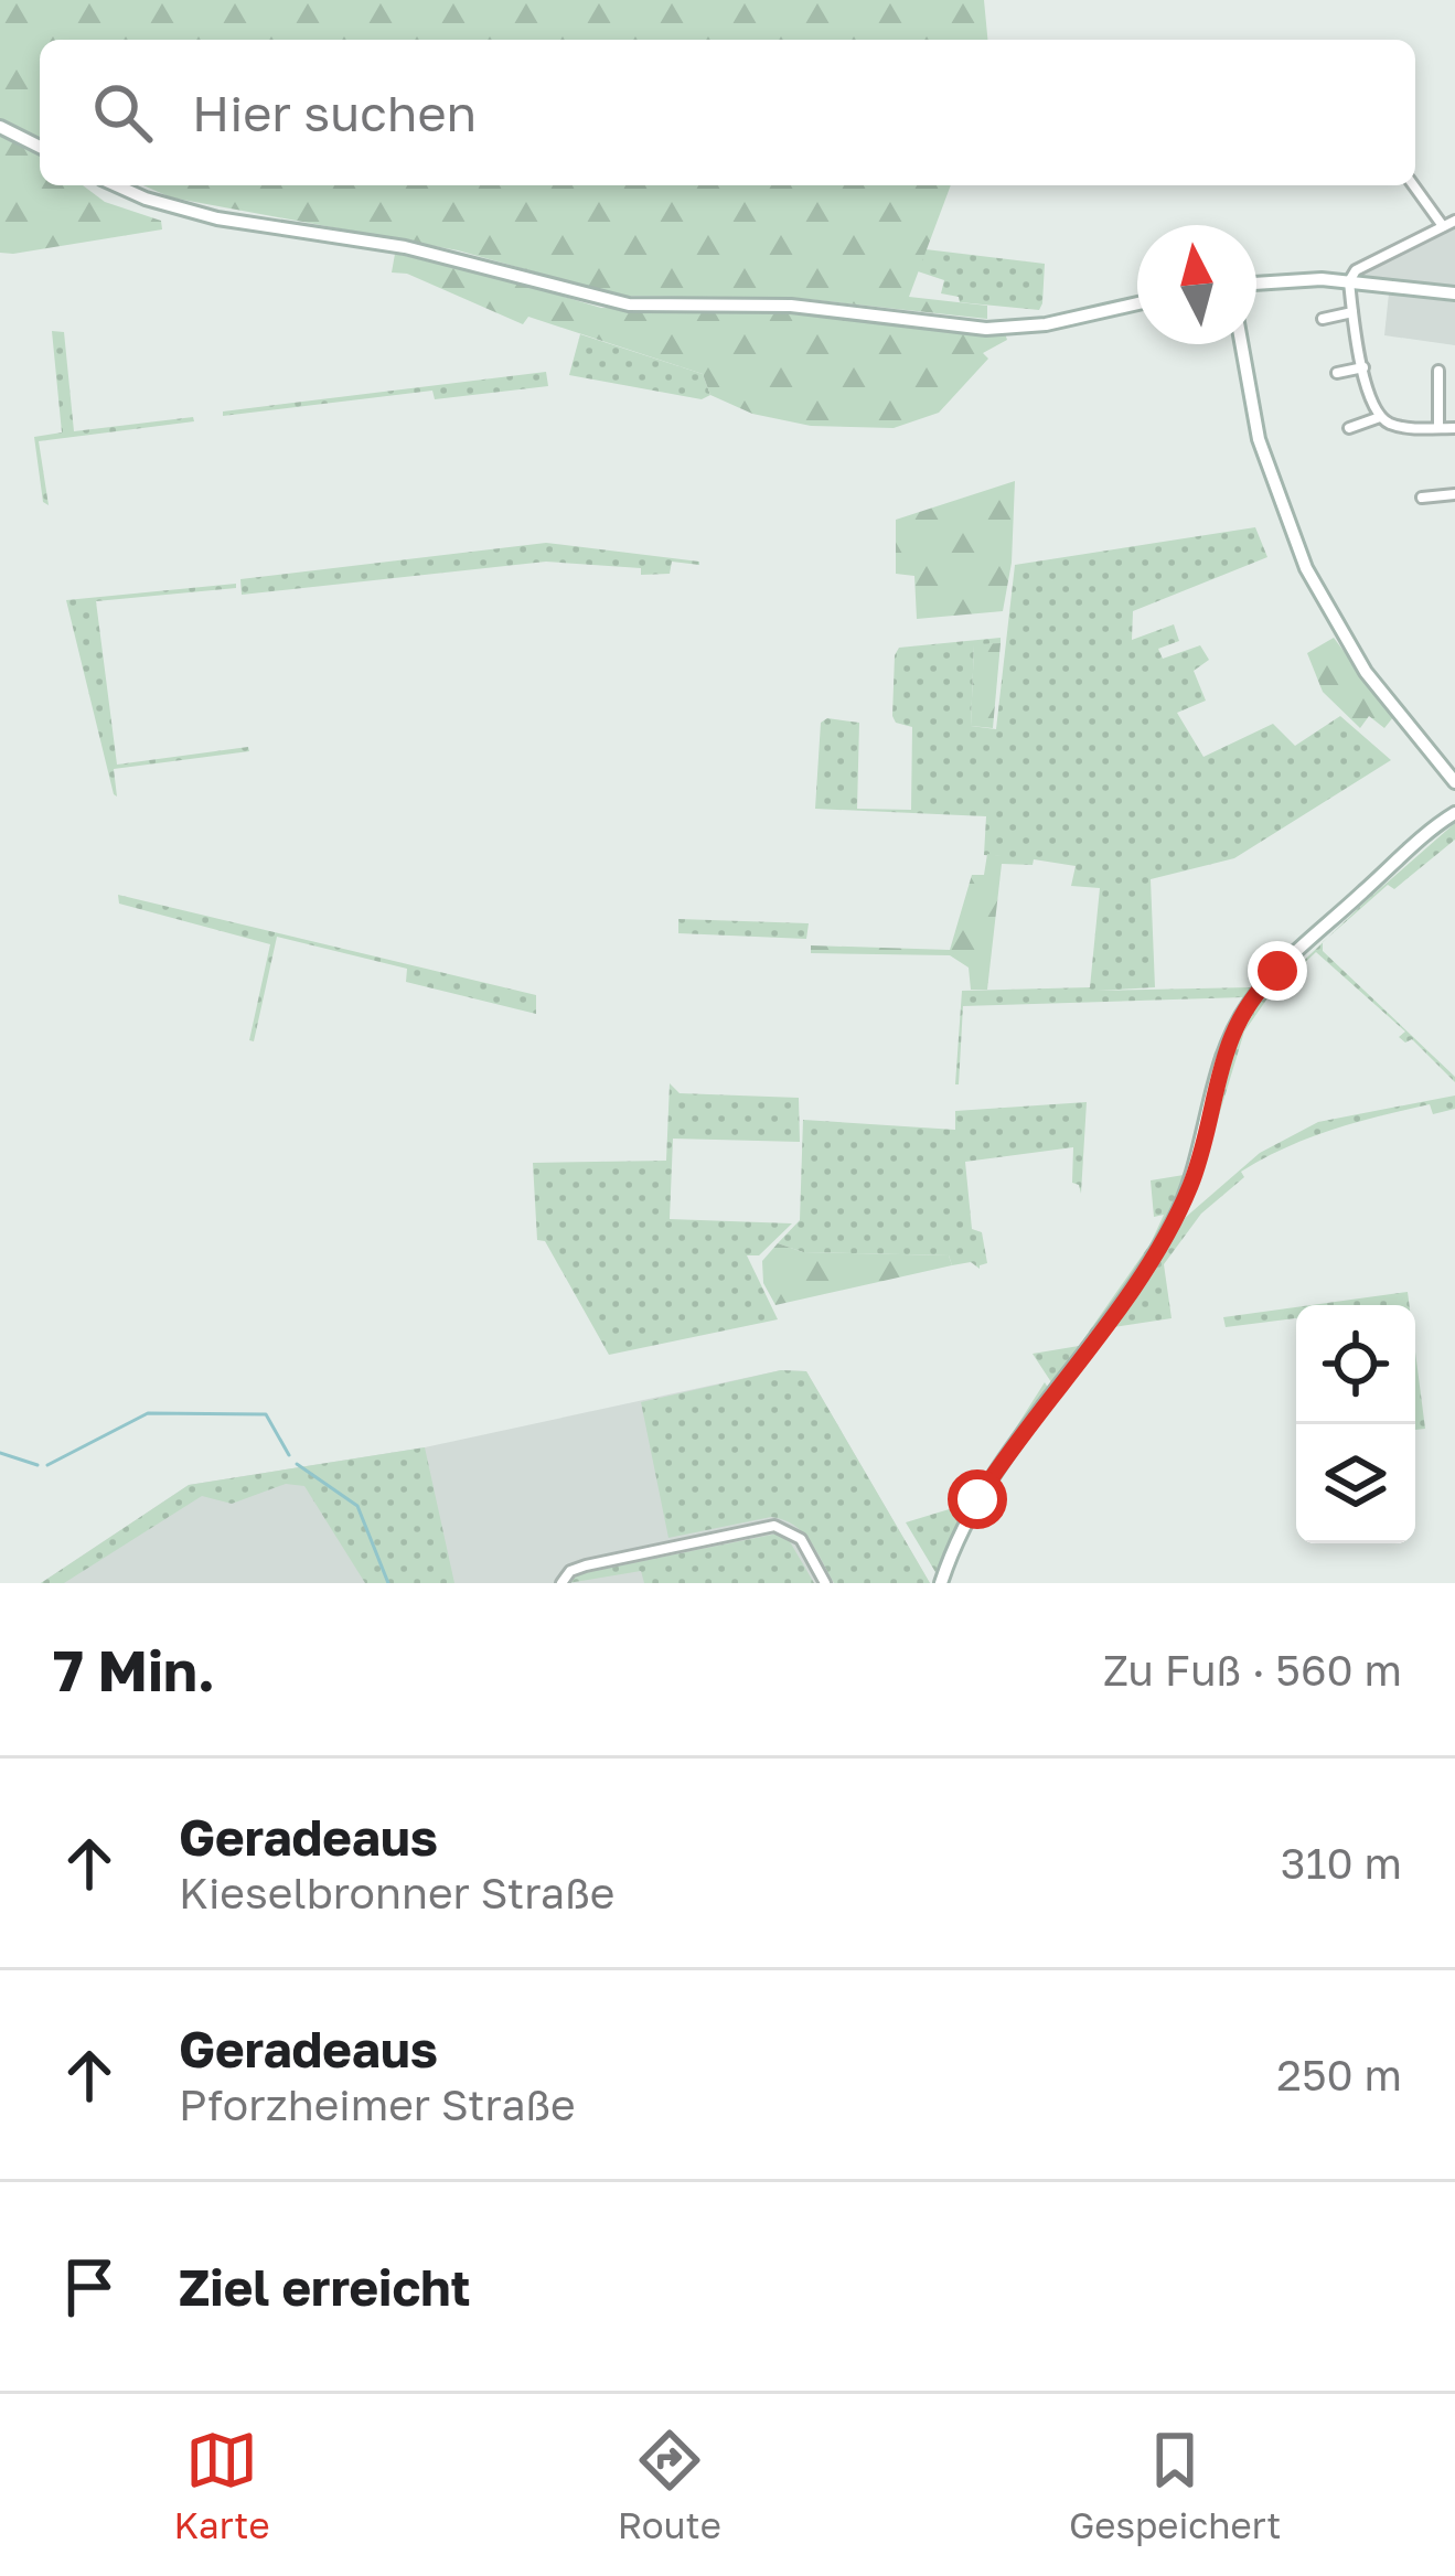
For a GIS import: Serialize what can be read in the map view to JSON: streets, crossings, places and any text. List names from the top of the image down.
{
  "north": "top",
  "page": {
    "search": "Hier suchen",
    "heading": ["7 Min.", "Zu Fuß · 560 m"],
    "list": [
      ["Geradeaus", "Kieselbronner Straße", "310 m"],
      ["Geradeaus", "Pforzheimer Straße", "250 m"],
      "Ziel erreicht"
    ],
    "nav": ["Karte", "Route", "Gespeichert"]
  }
}
